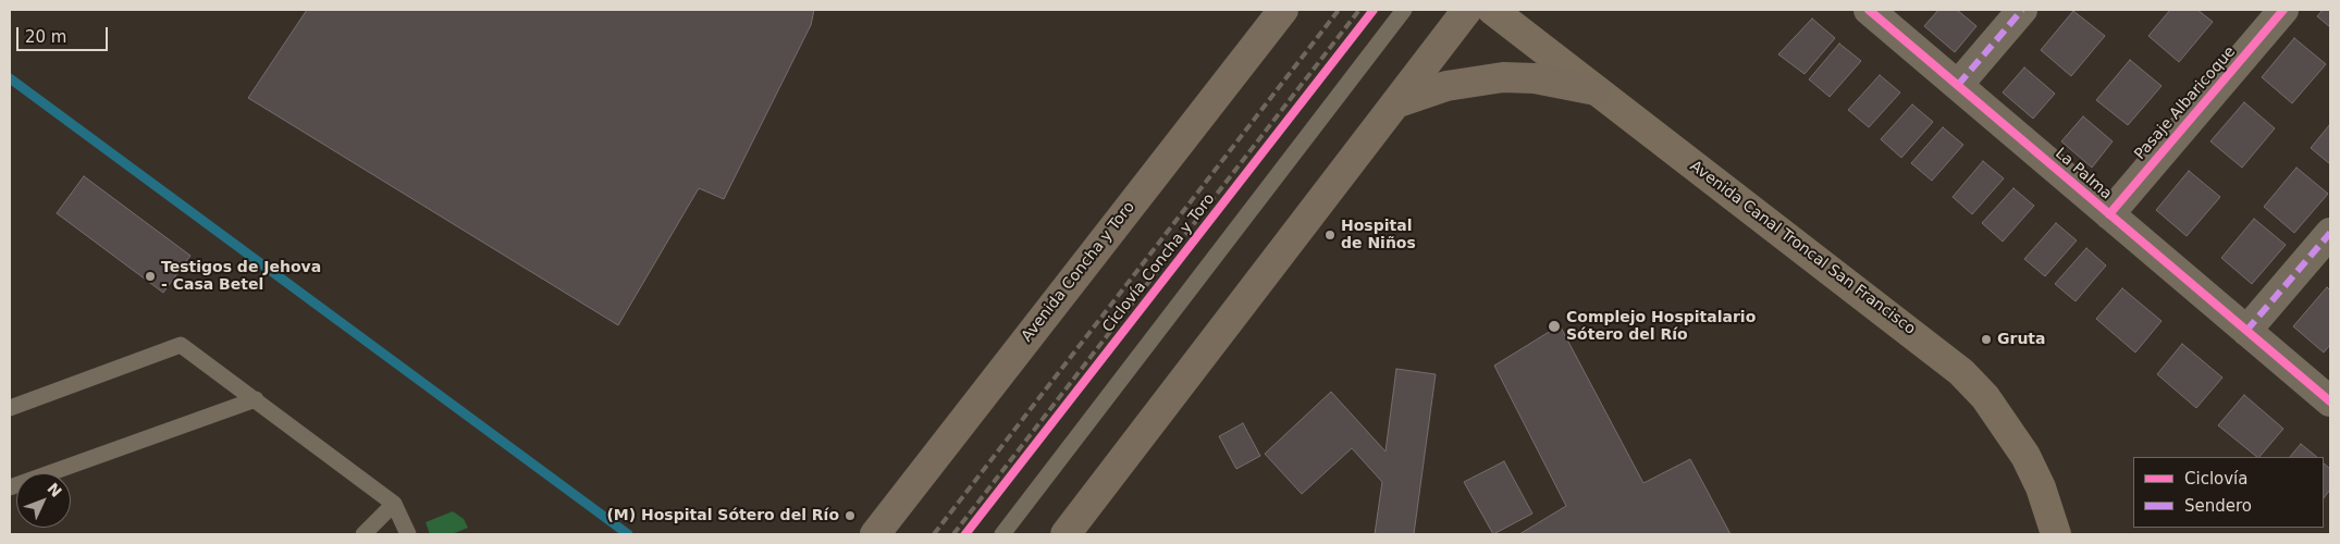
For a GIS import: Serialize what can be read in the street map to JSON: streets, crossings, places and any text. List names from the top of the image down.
{
  "streets": {
    "main road": ["Avenida Canal Troncal San Francisco", "Avenida Concha y Toro"],
    "street": ["Pasaje Albaricoque", "La Palma"],
    "cycle path": ["Ciclovía Concha y Toro"]
  },
  "crossings": [
    ["Pasaje Albaricoque", "La Palma"]
  ],
  "places": [
    "Hospital de Niños",
    "Testigos de Jehova - Casa Betel",
    "Complejo Hospitalario Sótero del Río",
    "Gruta",
    "(M) Hospital Sótero del Río"
  ],
  "legend": ["Ciclovía", "Sendero"],
  "scale_bar": "20 m",
  "north": "top right"
}
